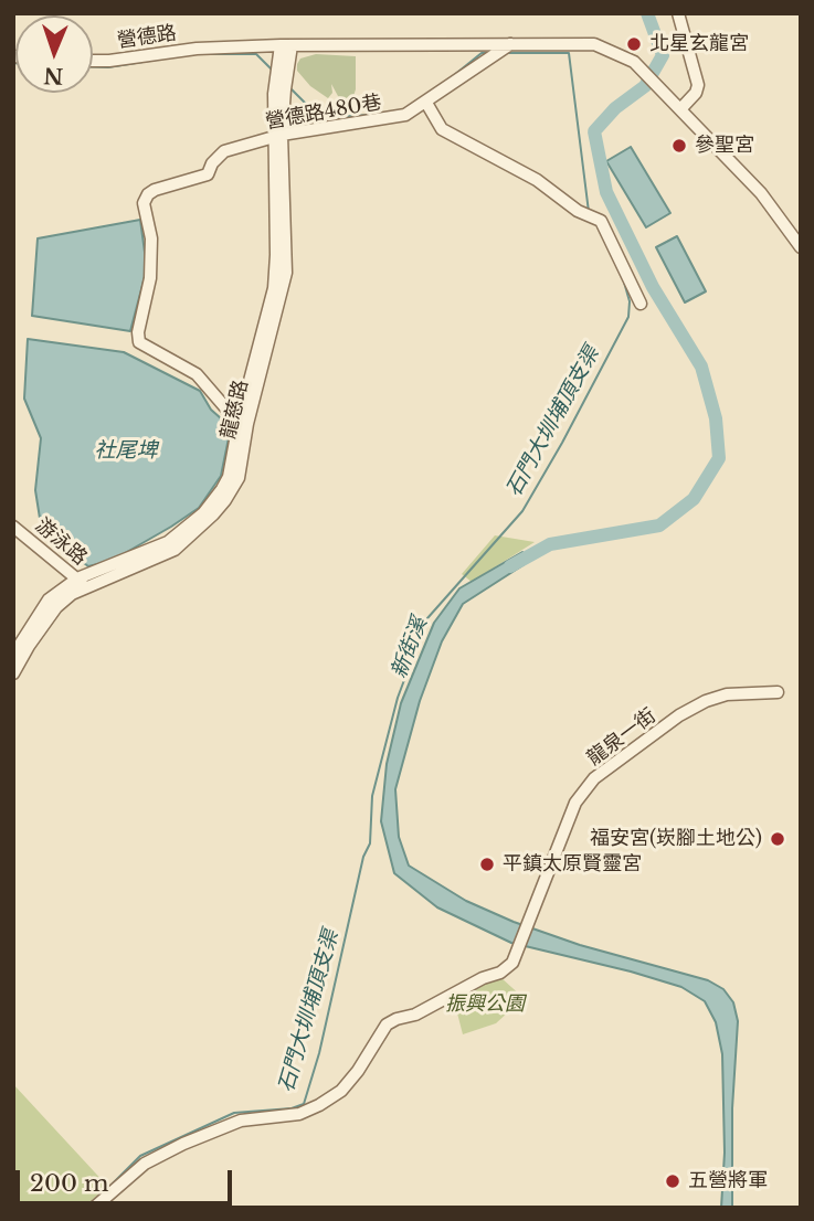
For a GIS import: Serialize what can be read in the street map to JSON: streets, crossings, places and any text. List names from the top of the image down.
{
  "streets": {
    "street": [
      "營德路",
      "營德路480巷",
      "龍慈路",
      "游泳路",
      "龍泉一街"
    ]
  },
  "crossings": [
    ["營德路", "營德路480巷"],
    ["營德路", "龍慈路"],
    ["營德路480巷", "龍慈路"],
    ["龍慈路", "游泳路"]
  ],
  "water": ["石門大圳埔頂支渠", "社尾埤", "新街溪"],
  "parks": ["振興公園"],
  "places": [
    "北星玄龍宮",
    "參聖宮",
    "福安宮(崁腳土地公)",
    "平鎮太原賢靈宮",
    "五營將軍"
  ],
  "scale_bar": "200 m",
  "north": "bottom"
}
